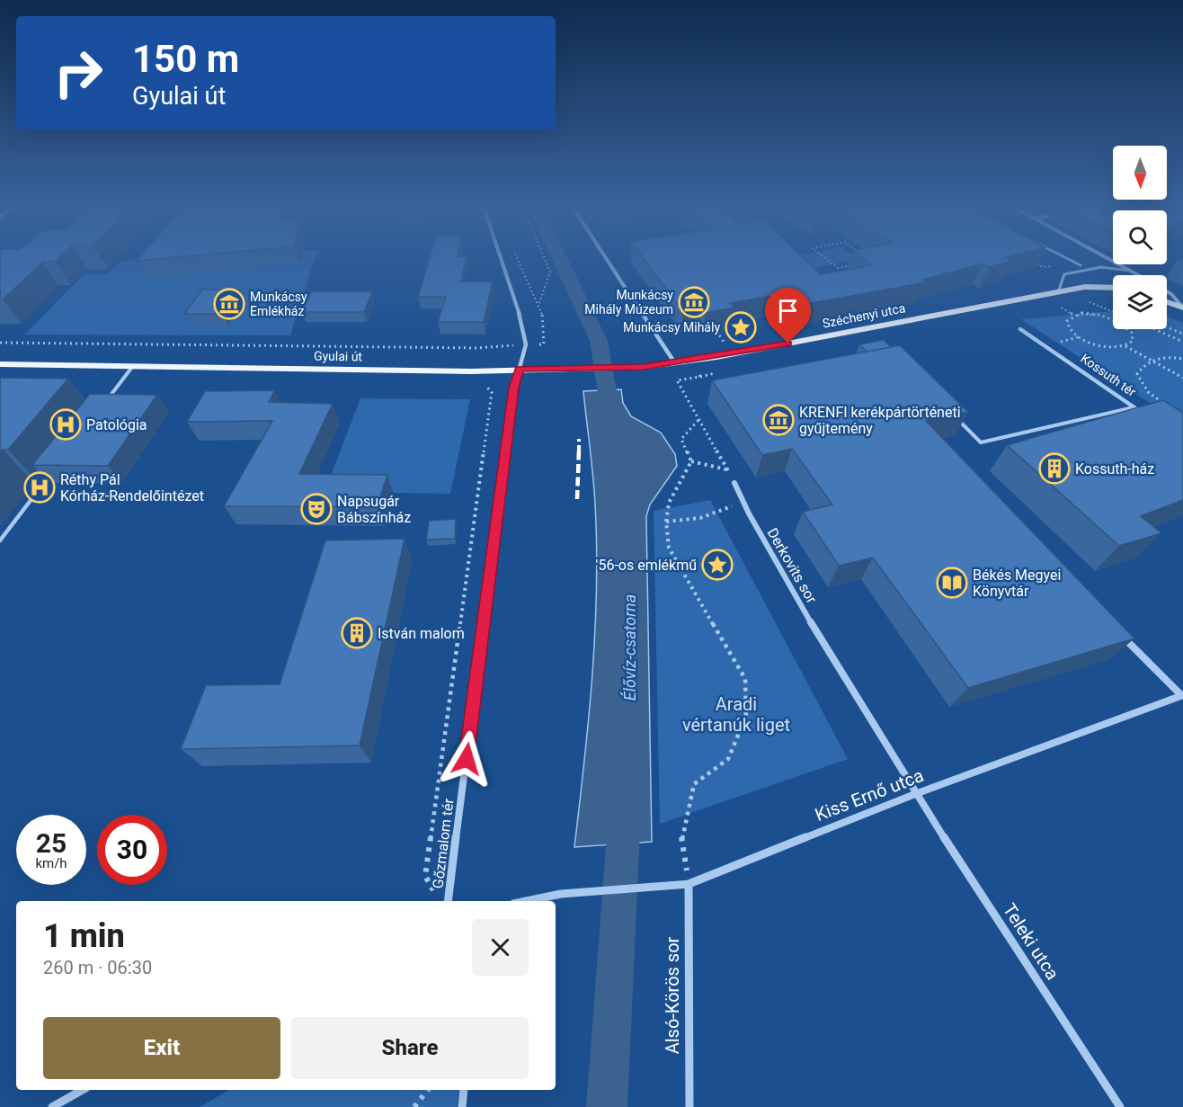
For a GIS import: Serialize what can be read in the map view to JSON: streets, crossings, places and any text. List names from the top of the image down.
{
  "streets": {
    "main road": ["Széchenyi utca", "Gyulai út"],
    "street": [
      "Kossuth tér",
      "Derkovits sor",
      "Kiss Ernő utca",
      "Gőzmalom tér",
      "Teleki utca",
      "Alsó-Körös sor"
    ]
  },
  "crossings": [
    ["Széchenyi utca", "Gyulai út"],
    ["Gyulai út", "Gőzmalom tér"],
    ["Derkovits sor", "Kiss Ernő utca"],
    ["Derkovits sor", "Teleki utca"],
    ["Kiss Ernő utca", "Teleki utca"],
    ["Kiss Ernő utca", "Alsó-Körös sor"]
  ],
  "water": ["Élővíz-csatorna"],
  "parks": ["Aradi vértanúk liget"],
  "places": {
    "museum": ["Munkácsy Mihály Múzeum", "Munkácsy Emlékház", "KRENFI kerékpártörténeti gyűjtemény"],
    "place": ["Munkácsy Mihály", "'56-os emlékmű"],
    "hospital": ["Patológia", "Réthy Pál Kórház-Rendelőintézet"],
    "building": ["Kossuth-ház", "István malom"],
    "theatre": ["Napsugár Bábszínház"],
    "library": ["Békés Megyei Könyvtár"]
  },
  "north": "bottom",
  "page": {
    "turn": ["150 m", "Gyulai út"],
    "speed": "25 km/h",
    "limit": "30",
    "heading": ["1 min", "260 m · 06:30"],
    "buttons": ["Exit", "Share"]
  }
}
